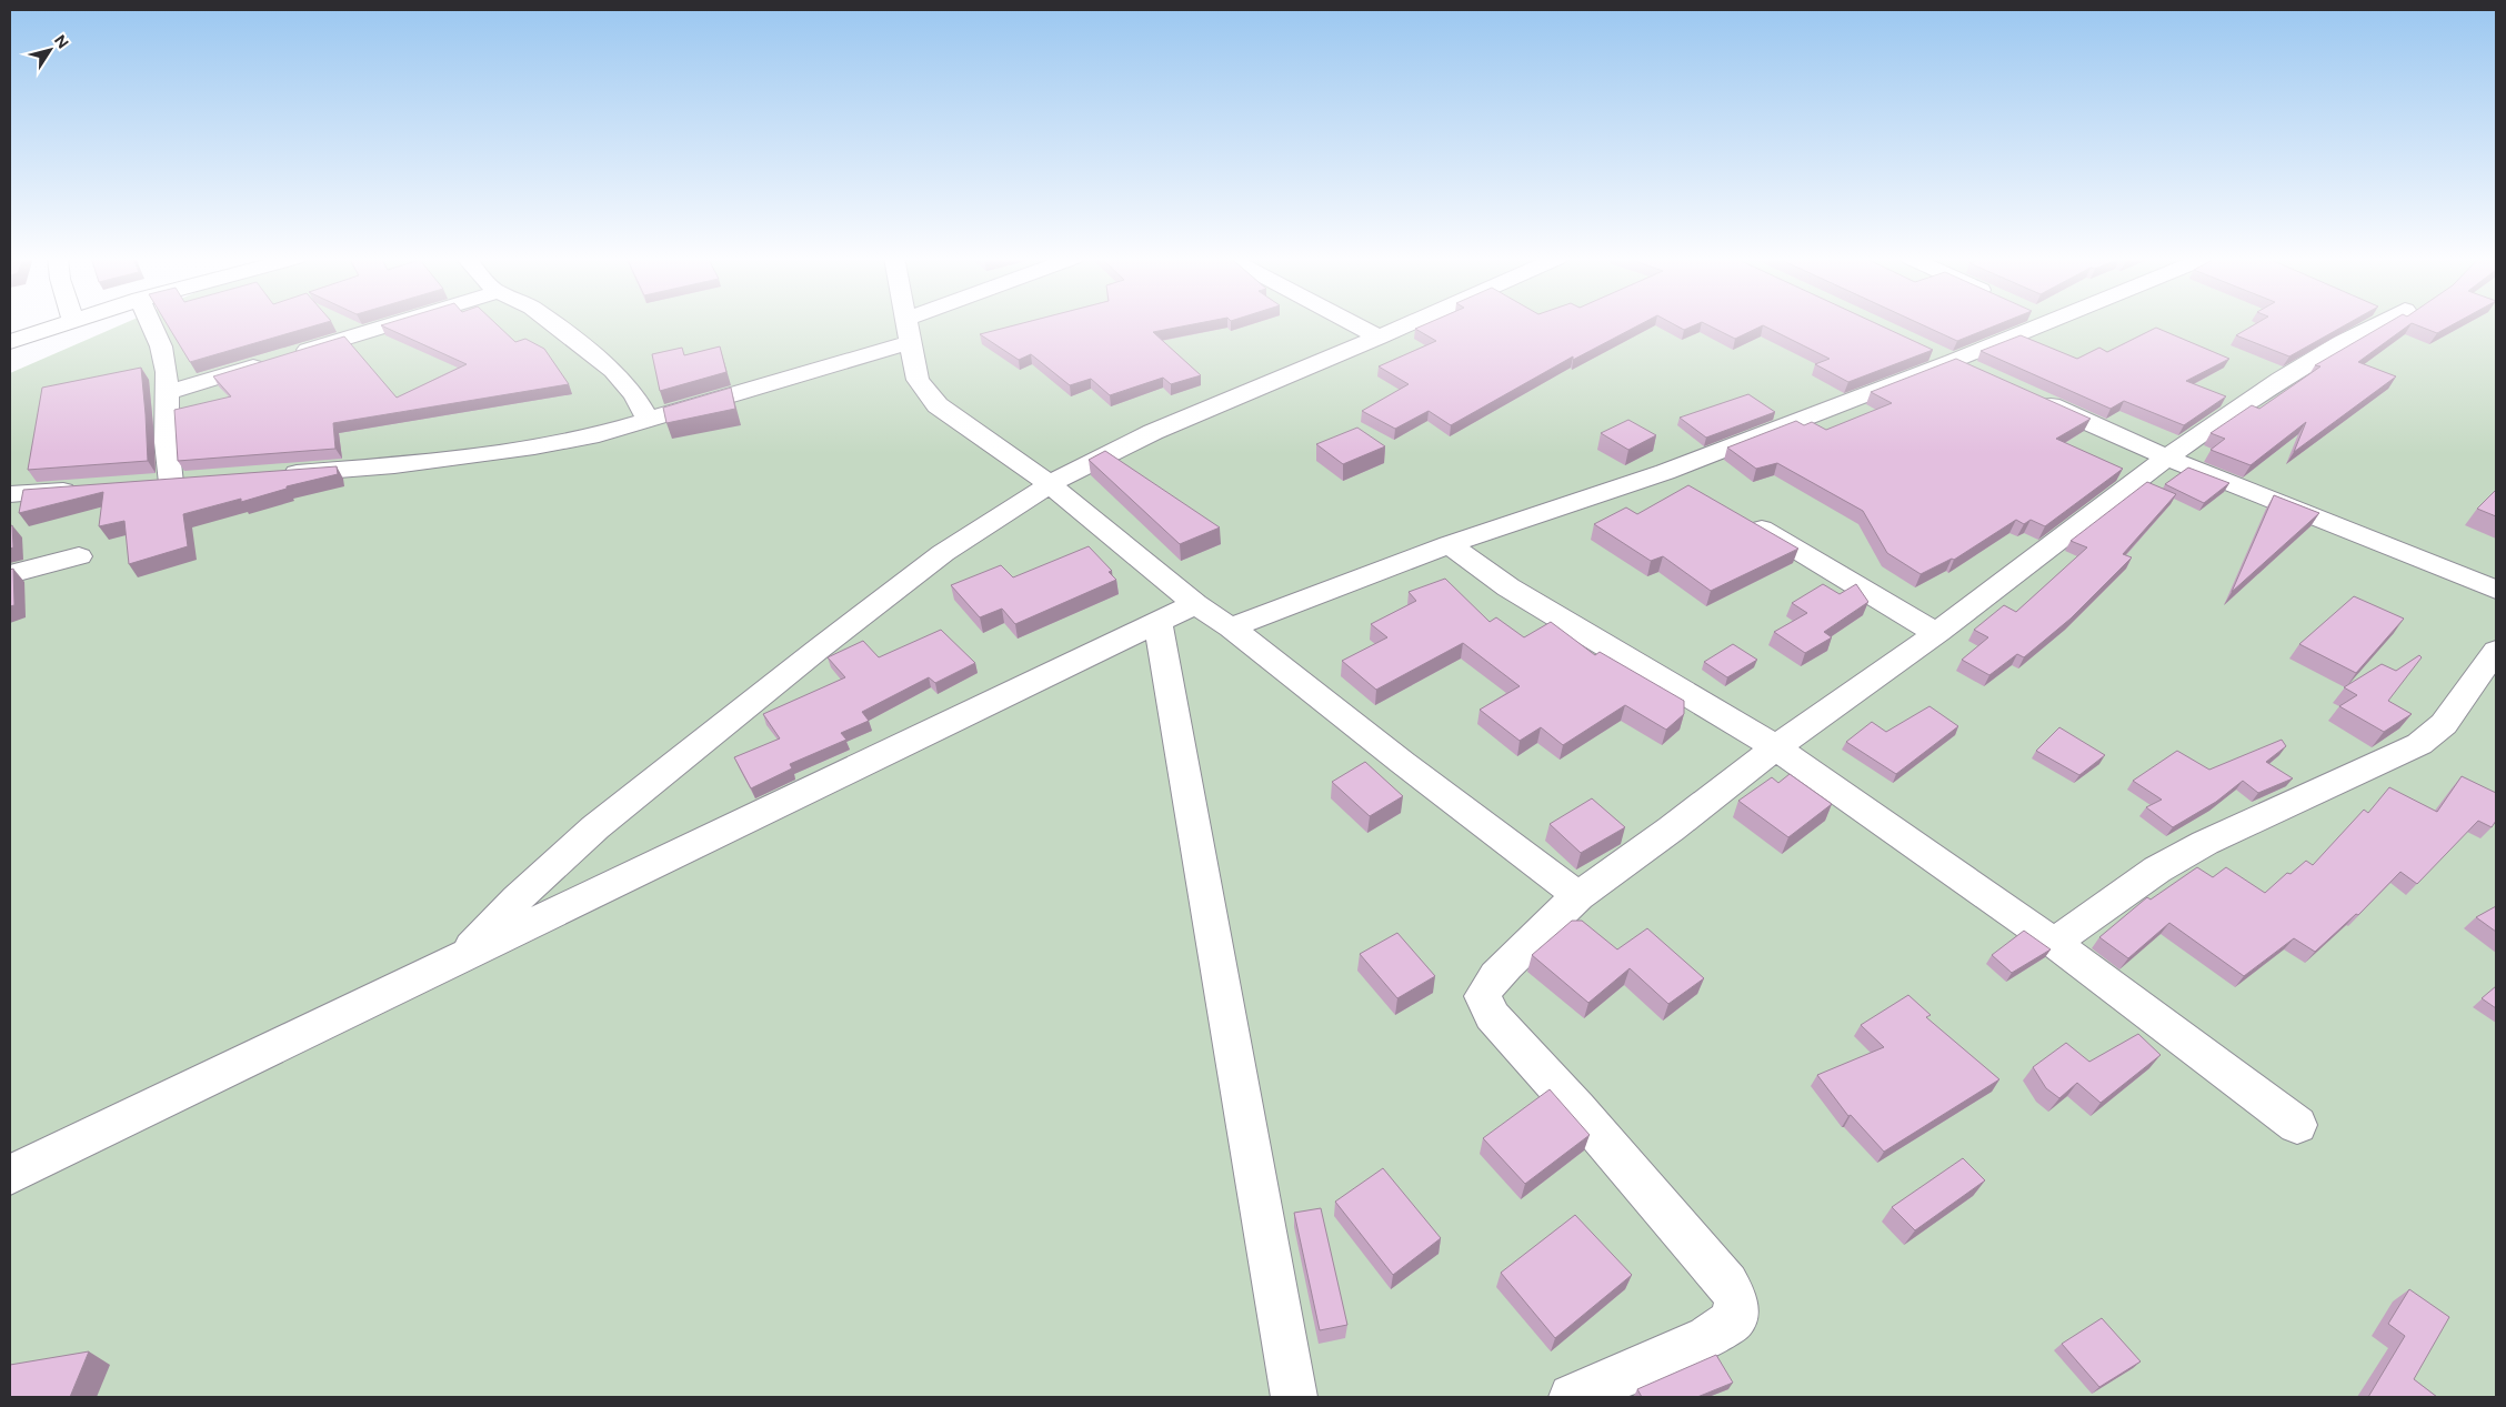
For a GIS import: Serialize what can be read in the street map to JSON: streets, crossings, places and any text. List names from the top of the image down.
{
  "north": "top right"
}
